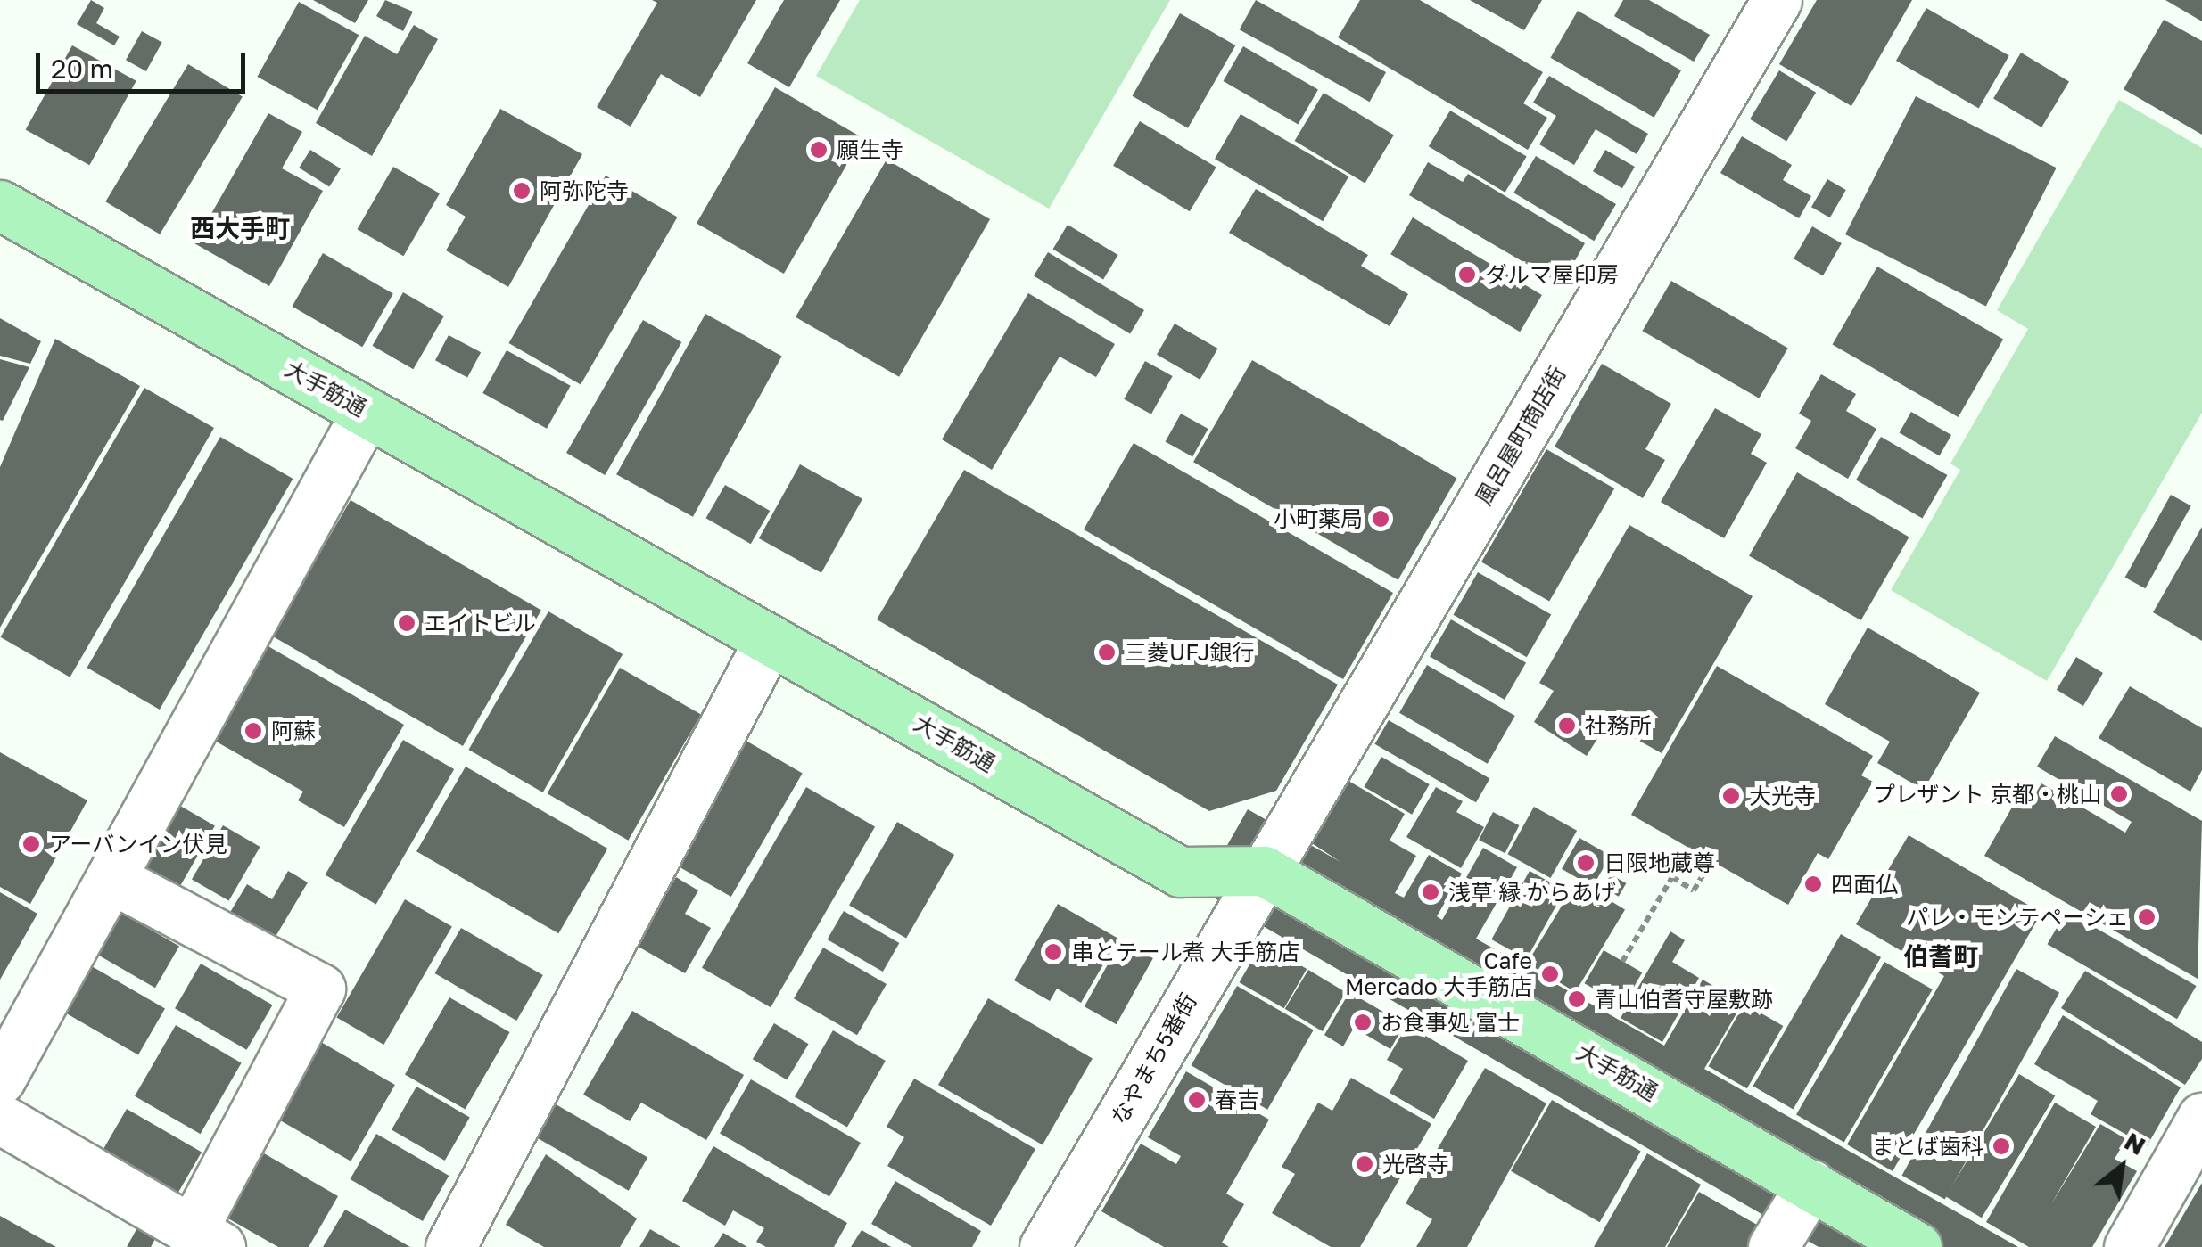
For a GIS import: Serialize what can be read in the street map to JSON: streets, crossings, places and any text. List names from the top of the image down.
{
  "streets": {
    "main road": ["大手筋通"],
    "street": ["風呂屋町商店街", "なやまち5番街"]
  },
  "crossings": [
    ["大手筋通", "風呂屋町商店街"],
    ["大手筋通", "なやまち5番街"],
    ["風呂屋町商店街", "なやまち5番街"]
  ],
  "districts": ["西大手町", "伯耆町"],
  "places": [
    "願生寺",
    "阿弥陀寺",
    "ダルマ屋印房",
    "小町薬局",
    "エイトビル",
    "三菱UFJ銀行",
    "社務所",
    "阿蘇",
    "プレザント 京都・桃山",
    "大光寺",
    "アーバンイン伏見",
    "日限地蔵尊",
    "四面仏",
    "浅草 縁 からあげ",
    "パレ・モンテペーシェ",
    "串とテール煮 大手筋店",
    "Cafe Mercado 大手筋店",
    "青山伯耆守屋敷跡",
    "お食事処 富士",
    "春吉",
    "まとば歯科",
    "光啓寺"
  ],
  "scale_bar": "20 m",
  "north": "top right"
}
